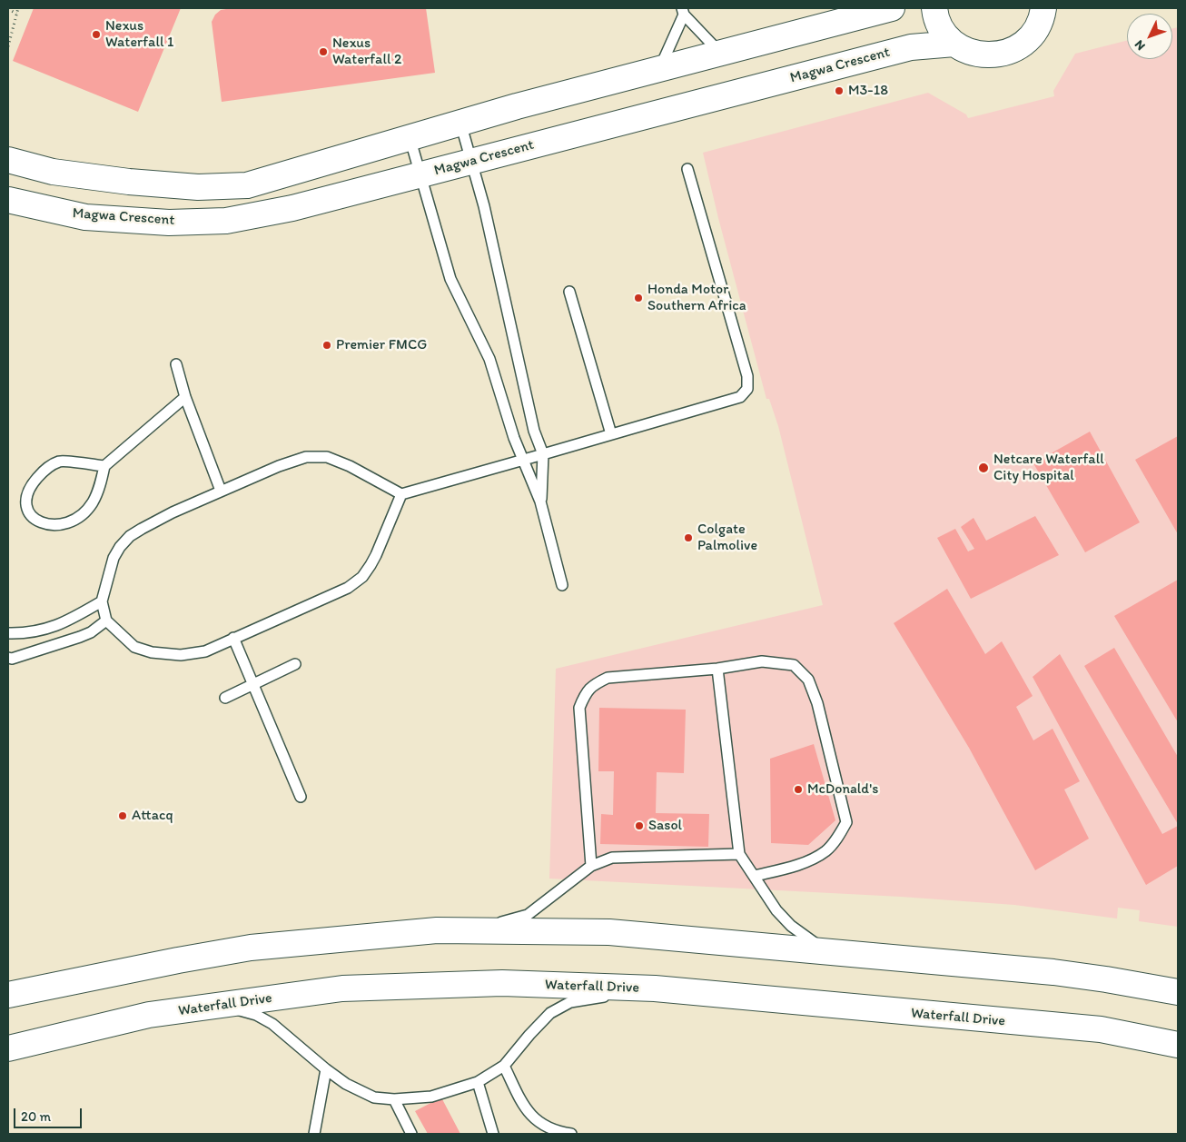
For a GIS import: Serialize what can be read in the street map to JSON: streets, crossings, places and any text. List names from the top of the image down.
{
  "streets": {
    "main road": ["Magwa Crescent", "Waterfall Drive"]
  },
  "places": [
    "Nexus Waterfall 1",
    "Nexus Waterfall 2",
    "M3-18",
    "Honda Motor Southern Africa",
    "Premier FMCG",
    "Netcare Waterfall City Hospital",
    "Colgate Palmolive",
    "McDonald's",
    "Attacq",
    "Sasol"
  ],
  "scale_bar": "20 m",
  "north": "bottom left"
}
